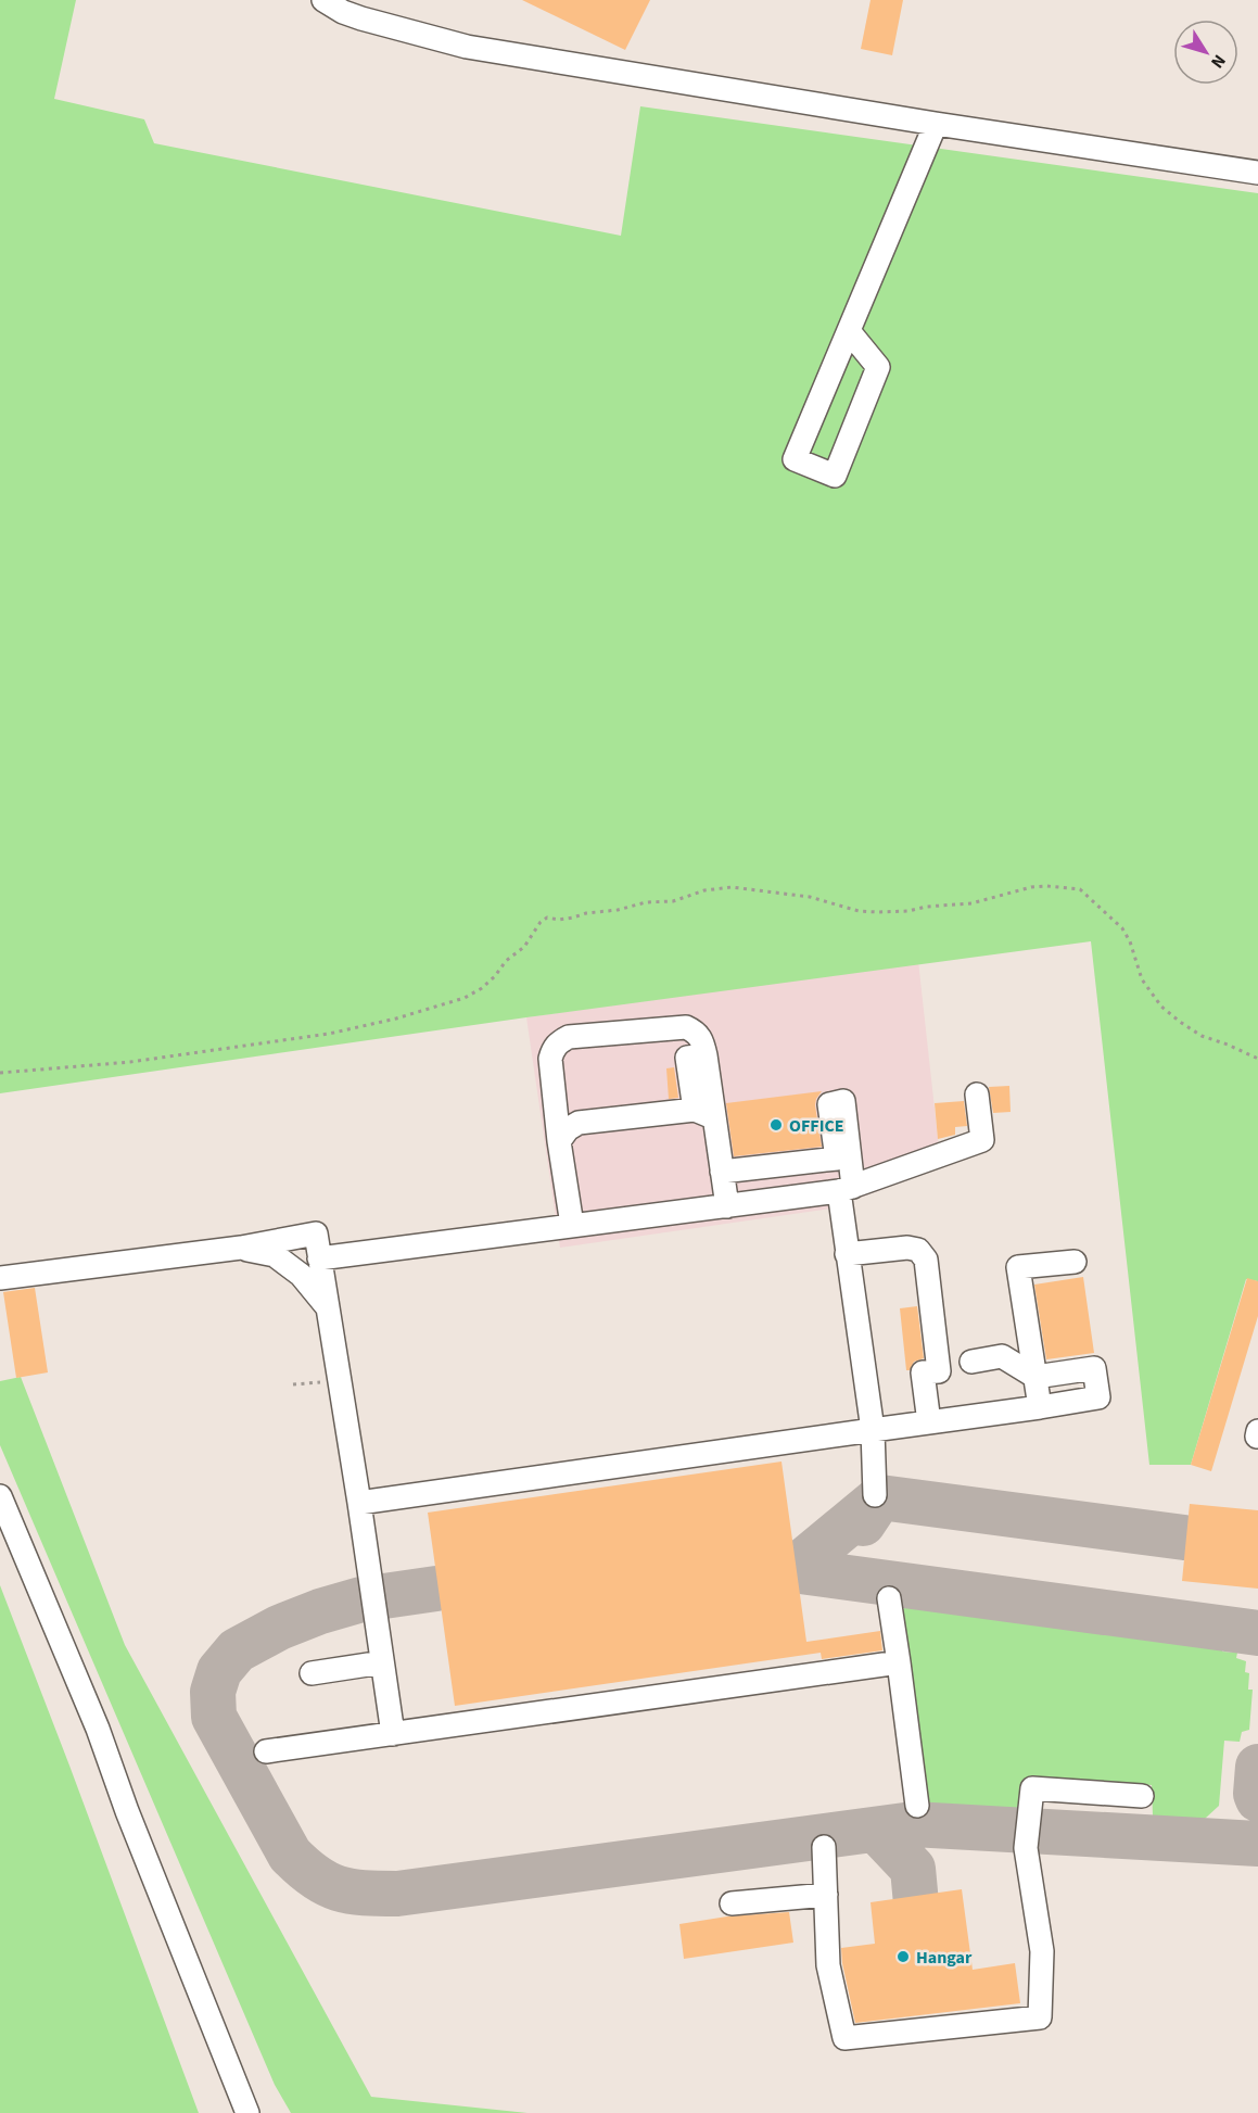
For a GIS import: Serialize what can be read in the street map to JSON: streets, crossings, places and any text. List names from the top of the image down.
{
  "places": ["OFFICE", "Hangar"],
  "north": "bottom right"
}
